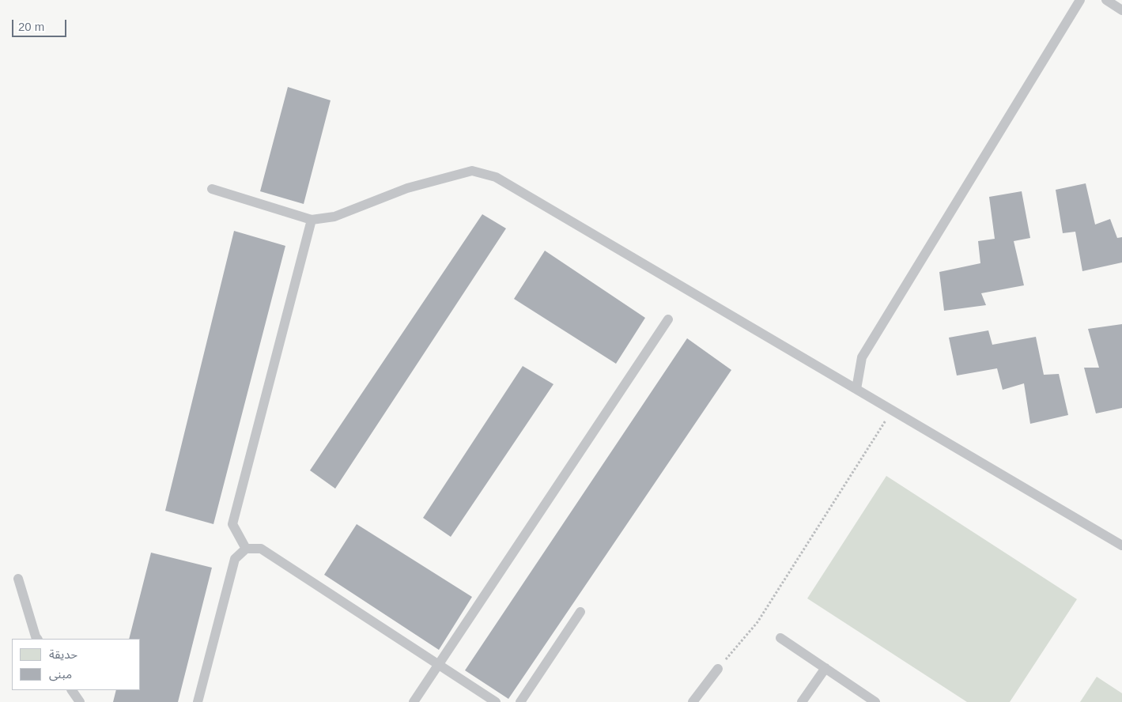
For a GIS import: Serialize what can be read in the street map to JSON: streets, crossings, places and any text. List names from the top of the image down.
{
  "legend": ["حديقة", "مبنى"],
  "scale_bar": "20 m"
}
